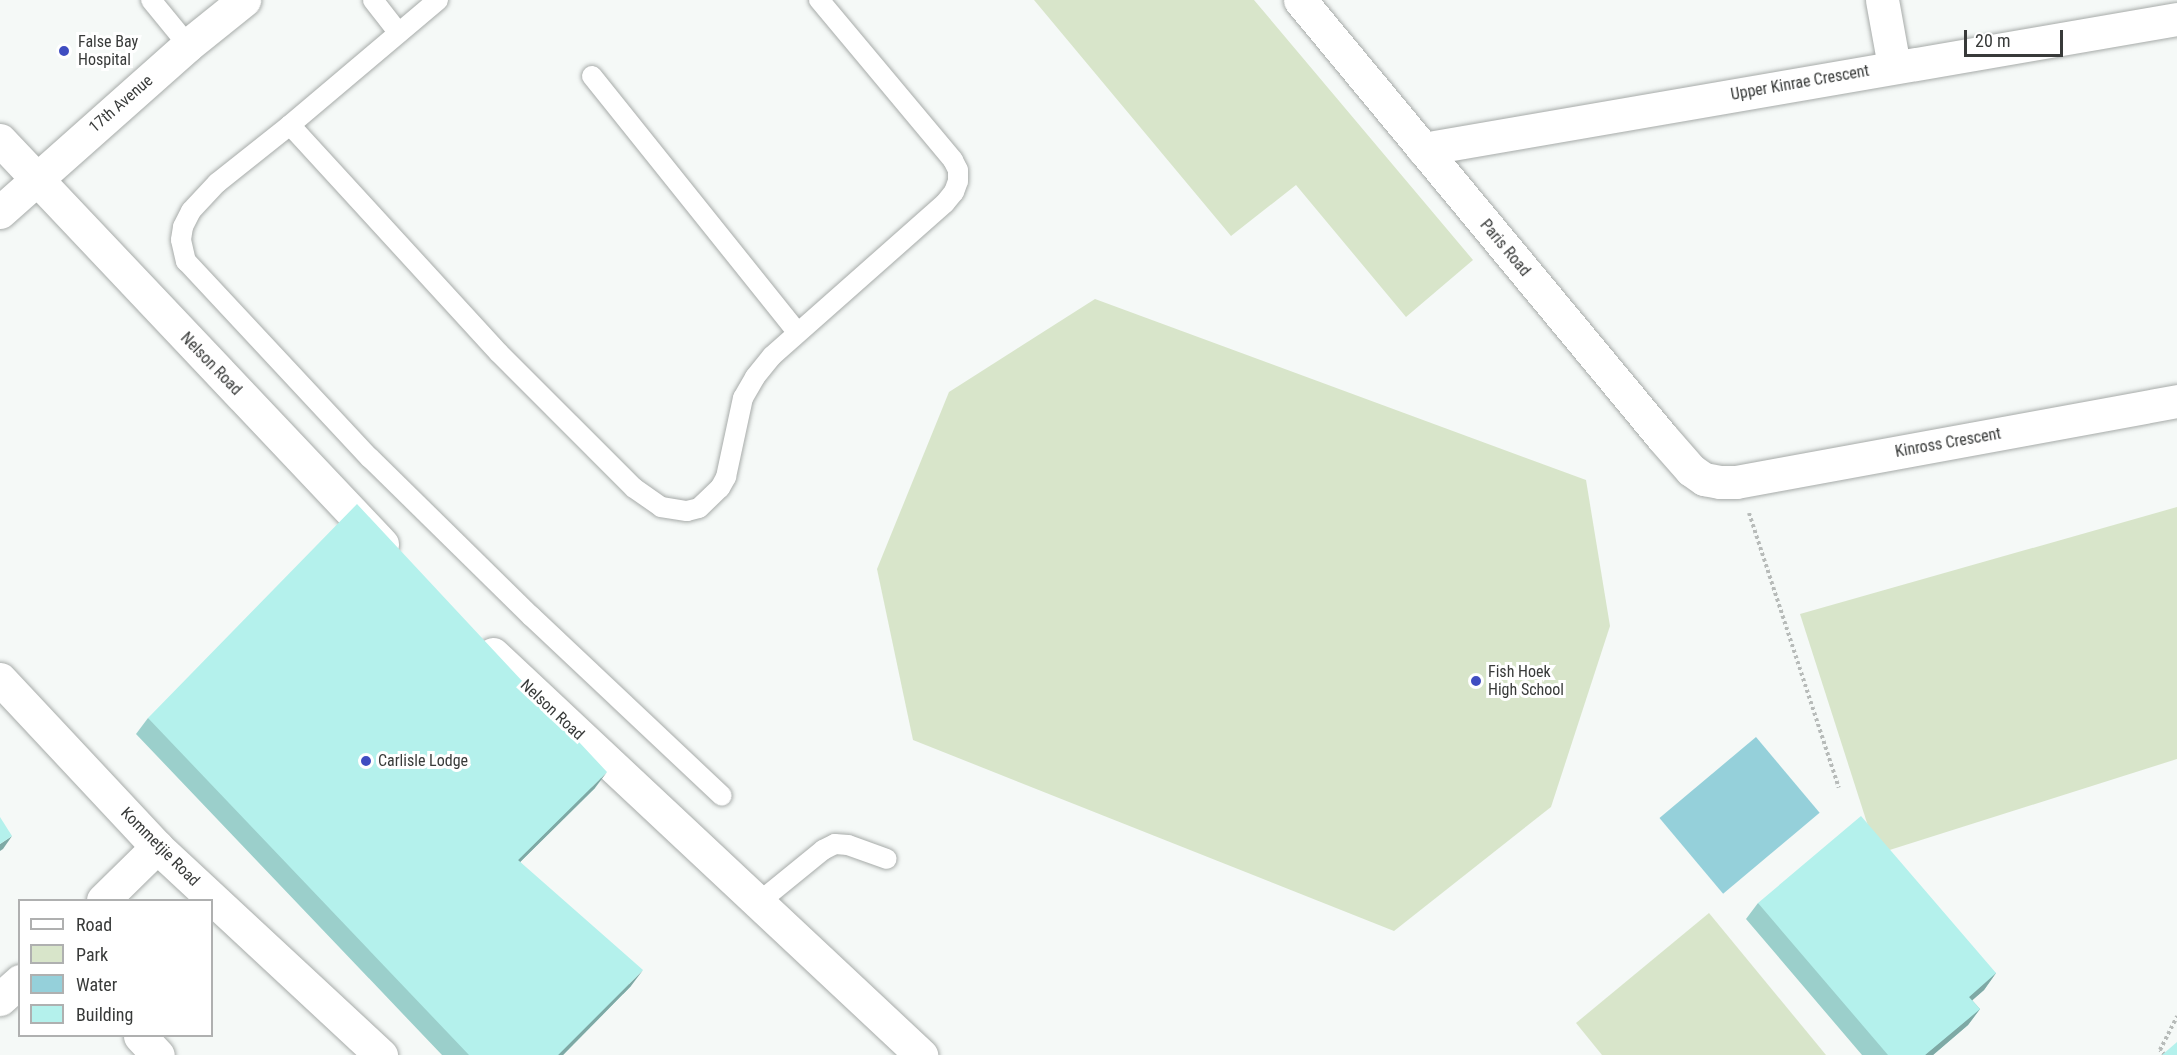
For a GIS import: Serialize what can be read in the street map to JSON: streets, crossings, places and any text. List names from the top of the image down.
{
  "streets": {
    "street": [
      "Upper Kinrae Crescent",
      "17th Avenue",
      "Paris Road",
      "Nelson Road",
      "Kinross Crescent",
      "Kommetjie Road"
    ]
  },
  "crossings": [
    ["Upper Kinrae Crescent", "Paris Road"],
    ["17th Avenue", "Nelson Road"],
    ["Paris Road", "Kinross Crescent"]
  ],
  "places": ["False Bay Hospital", "Fish Hoek High School", "Carlisle Lodge"],
  "legend": [
    "Road",
    "Park",
    "Water",
    "Building"
  ],
  "scale_bar": "20 m"
}
